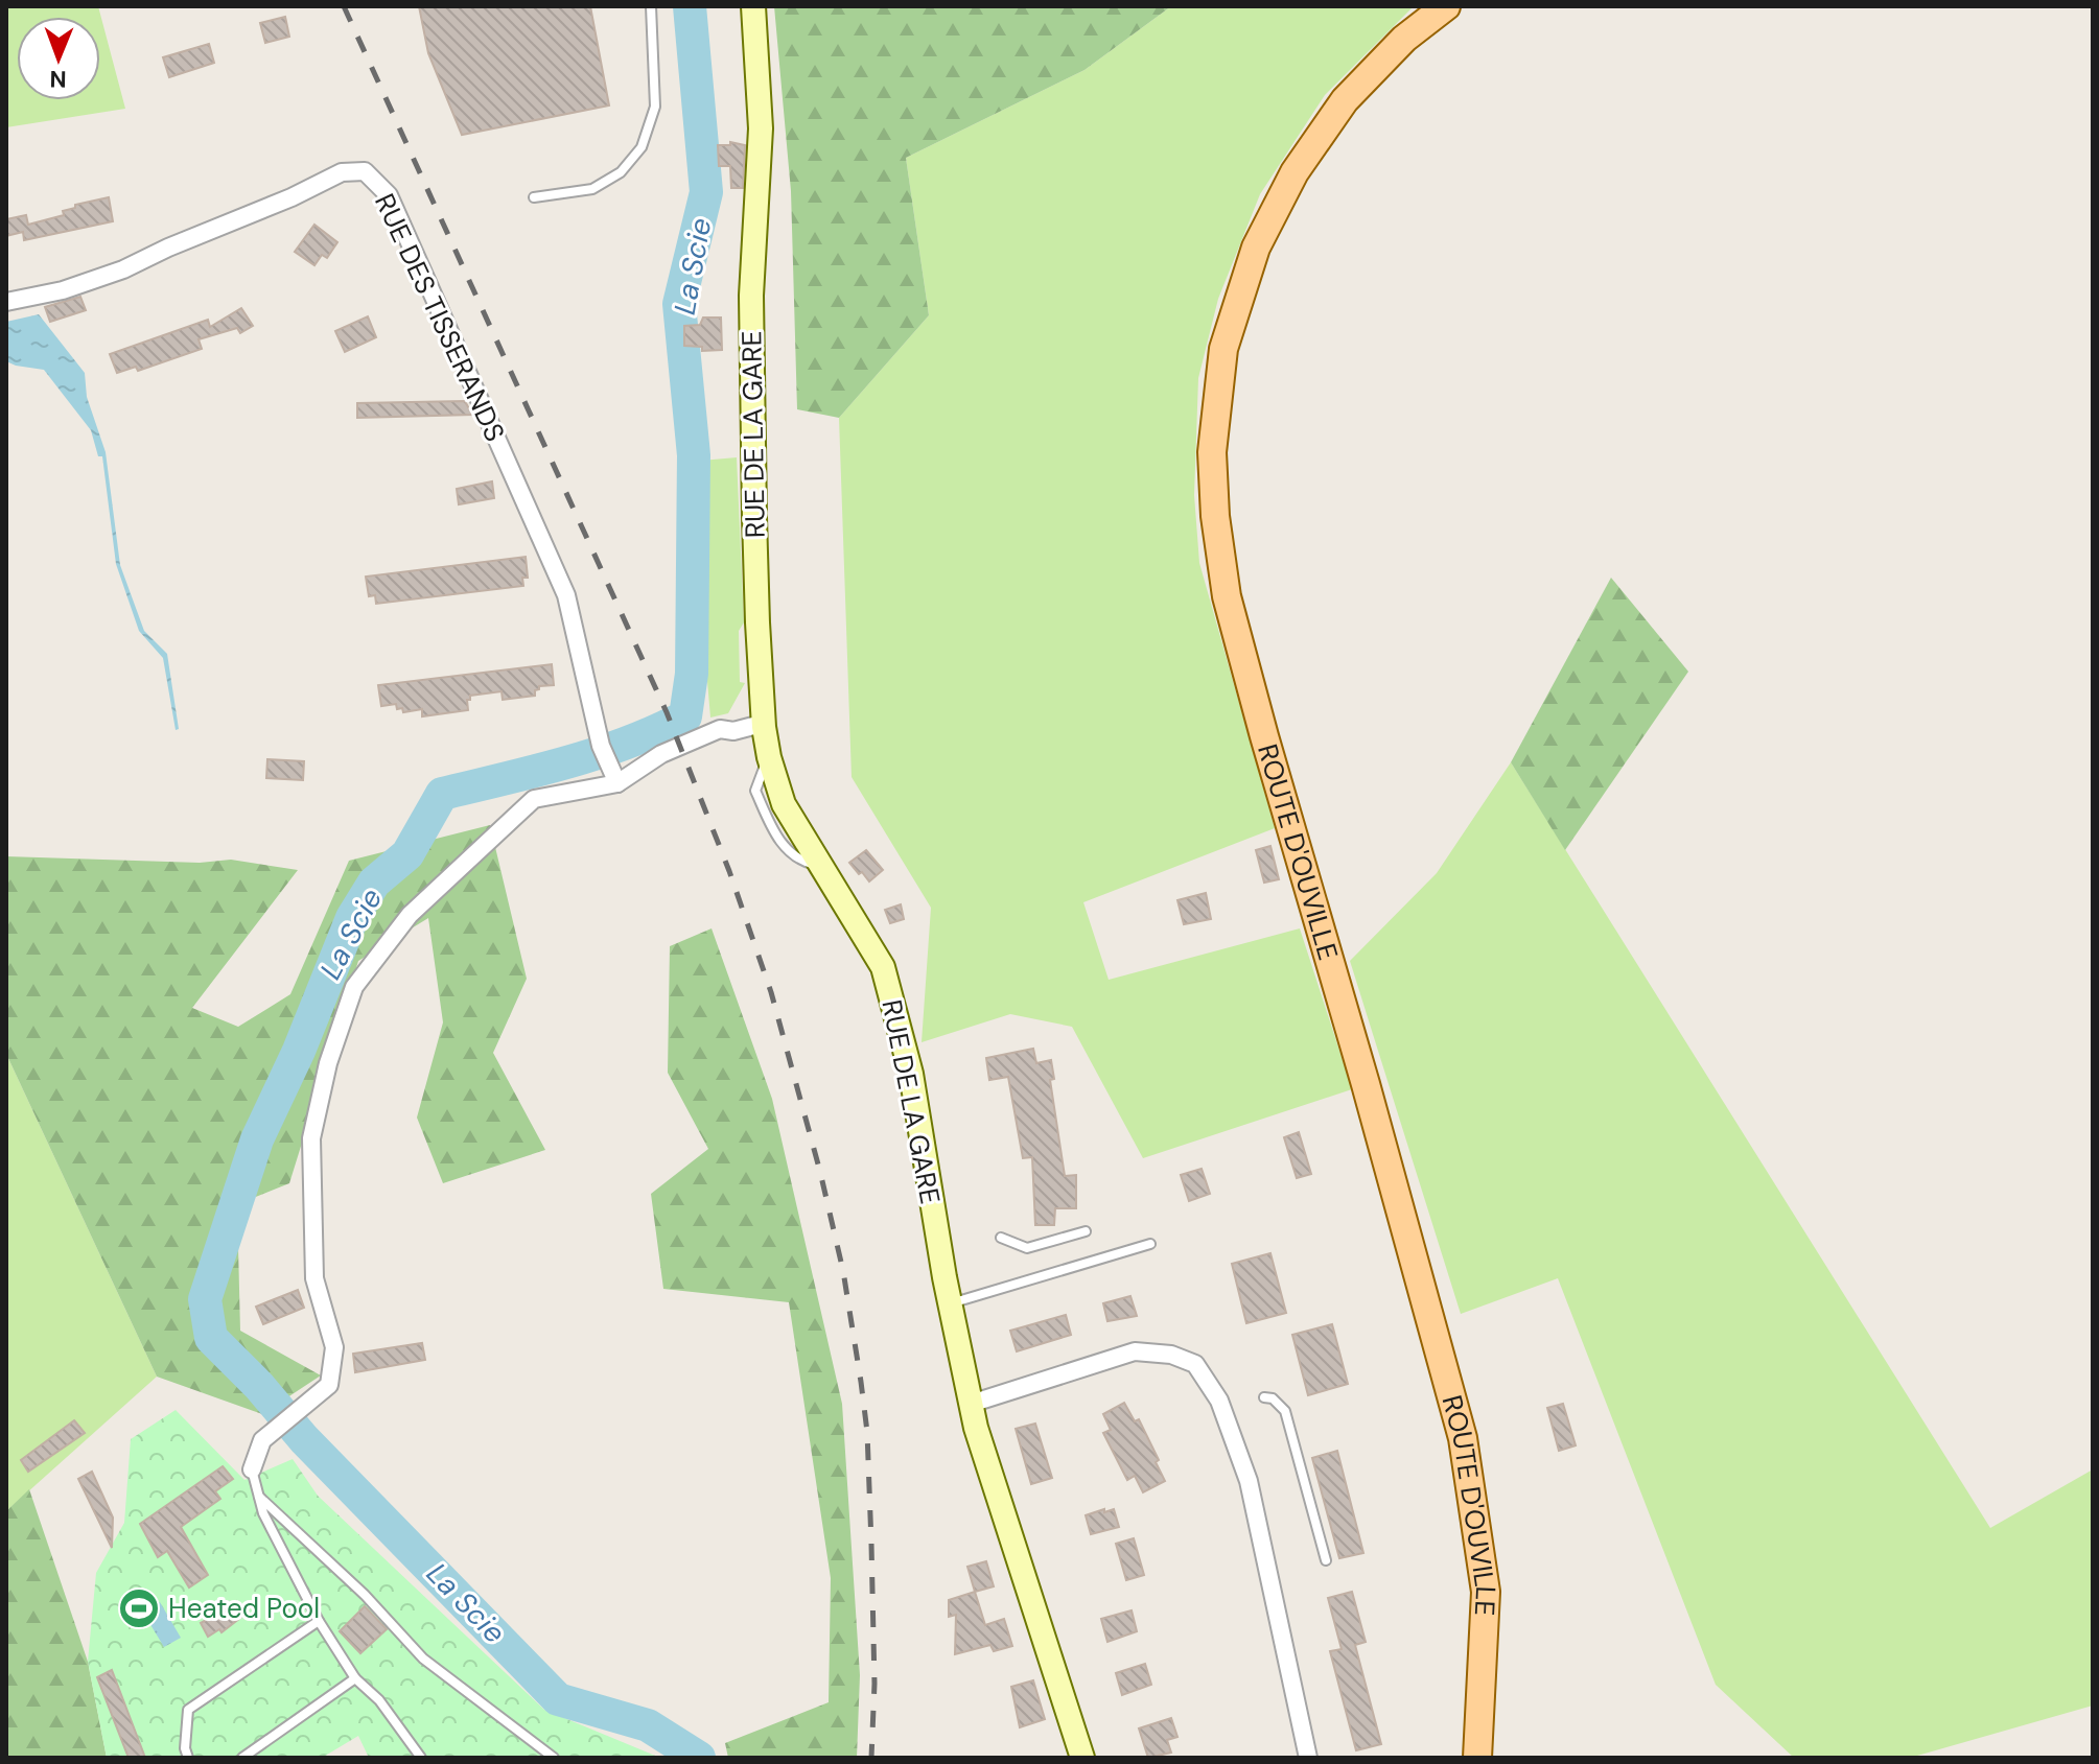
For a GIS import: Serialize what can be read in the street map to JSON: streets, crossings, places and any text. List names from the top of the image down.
{
  "streets": {
    "main road": ["ROUTE D'OUVILLE"],
    "street": ["RUE DES TISSERANDS", "RUE DE LA GARE"]
  },
  "water": ["La Scie"],
  "places": {
    "sports": ["Heated Pool"]
  },
  "north": "bottom"
}
